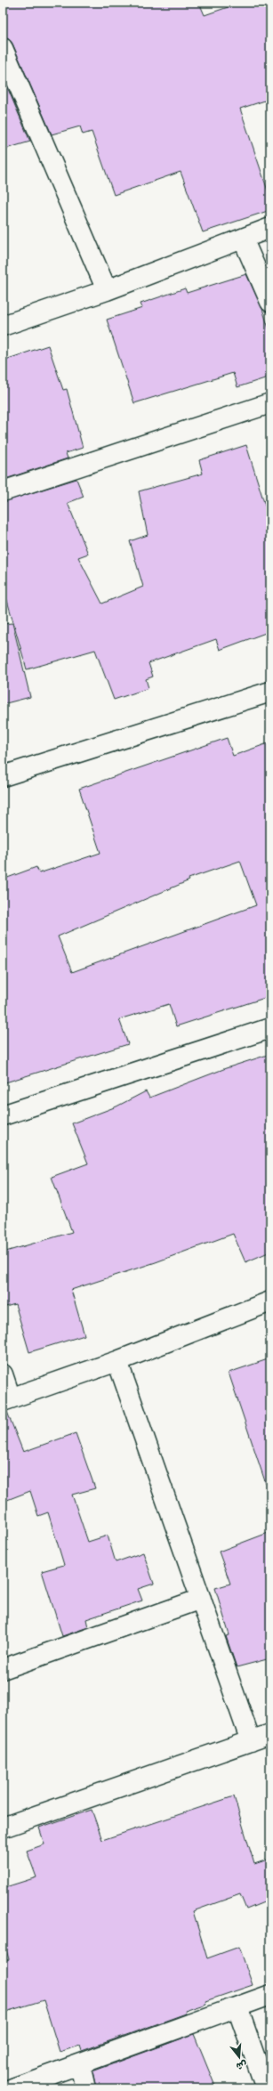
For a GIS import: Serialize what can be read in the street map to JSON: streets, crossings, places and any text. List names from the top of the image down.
{
  "north": "bottom"
}
